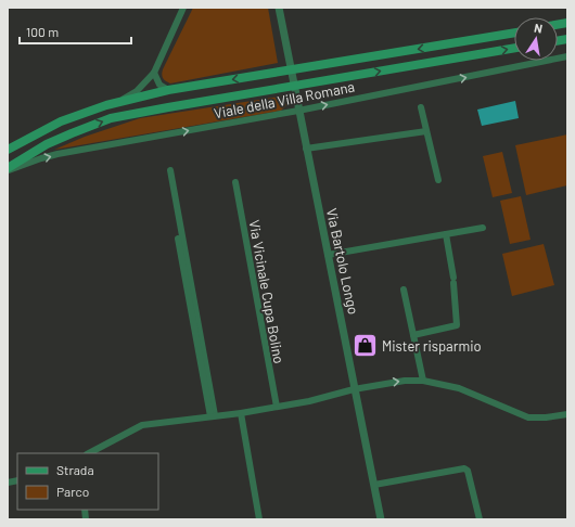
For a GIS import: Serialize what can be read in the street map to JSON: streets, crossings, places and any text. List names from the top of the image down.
{
  "streets": {
    "main road": ["Viale della Villa Romana"],
    "street": ["Via Bartolo Longo", "Via Vicinale Cupa Bolino"]
  },
  "crossings": [
    ["Viale della Villa Romana", "Via Bartolo Longo"]
  ],
  "places": {
    "shop": ["Mister risparmio"]
  },
  "legend": ["Strada", "Parco"],
  "scale_bar": "100 m",
  "north": "top"
}
